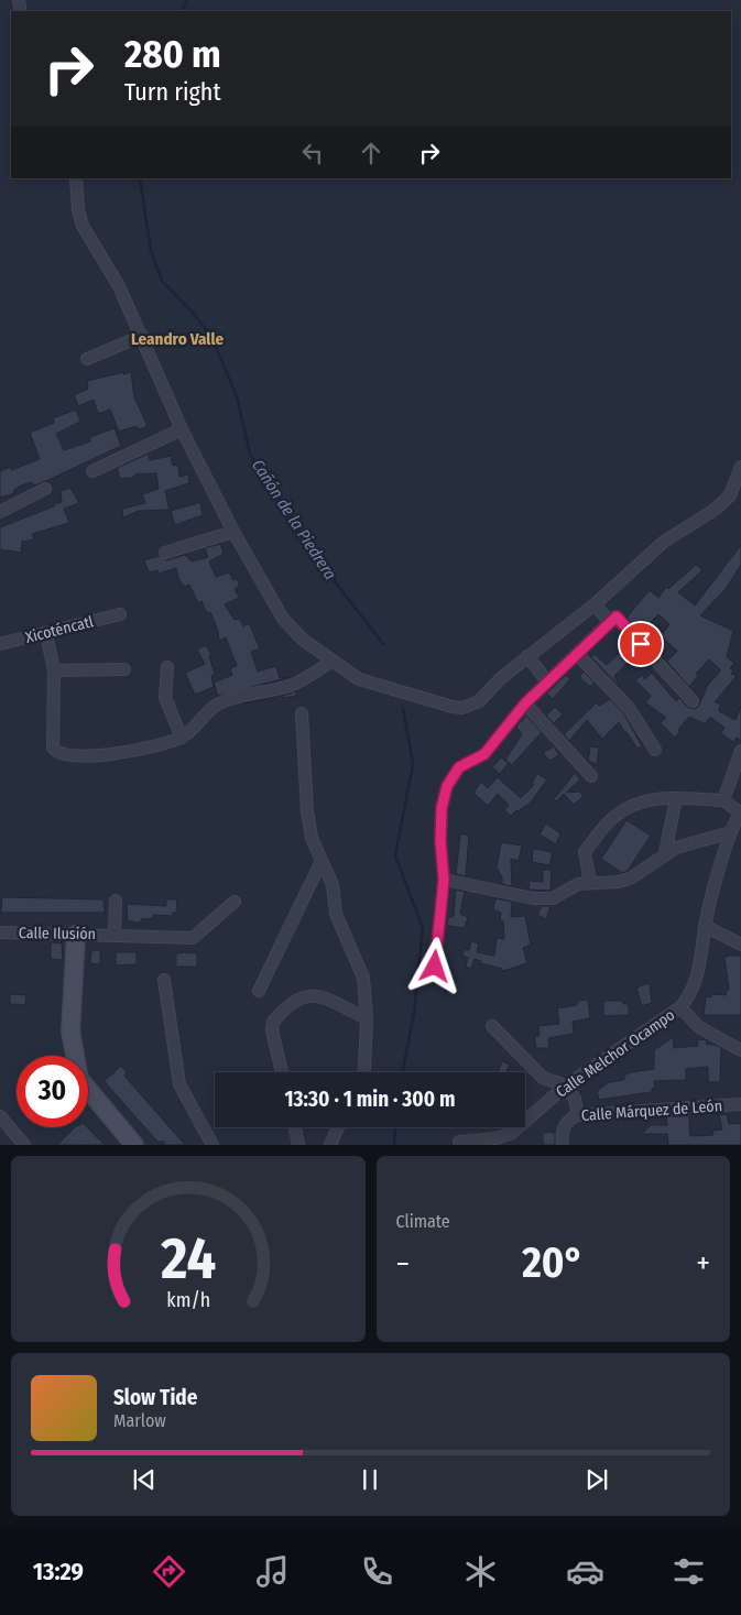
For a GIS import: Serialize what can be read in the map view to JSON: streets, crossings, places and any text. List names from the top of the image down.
{
  "streets": {
    "street": [
      "Xicoténcatl",
      "Calle Ilusión",
      "Calle Melchor Ocampo",
      "Calle Márquez de León"
    ]
  },
  "districts": ["Leandro Valle"],
  "water": ["Cañón de la Piedrera"],
  "page": {
    "turn": ["280 m", "Turn right"],
    "limit": "30",
    "trip": "13:30 · 1 min · 300 m",
    "tile": "Climate",
    "heat": ["−", "20°", "+"],
    "song": ["Slow Tide", "Marlow"],
    "tabs": "13:29",
    "gauge": ["24", "km/h"]
  }
}
